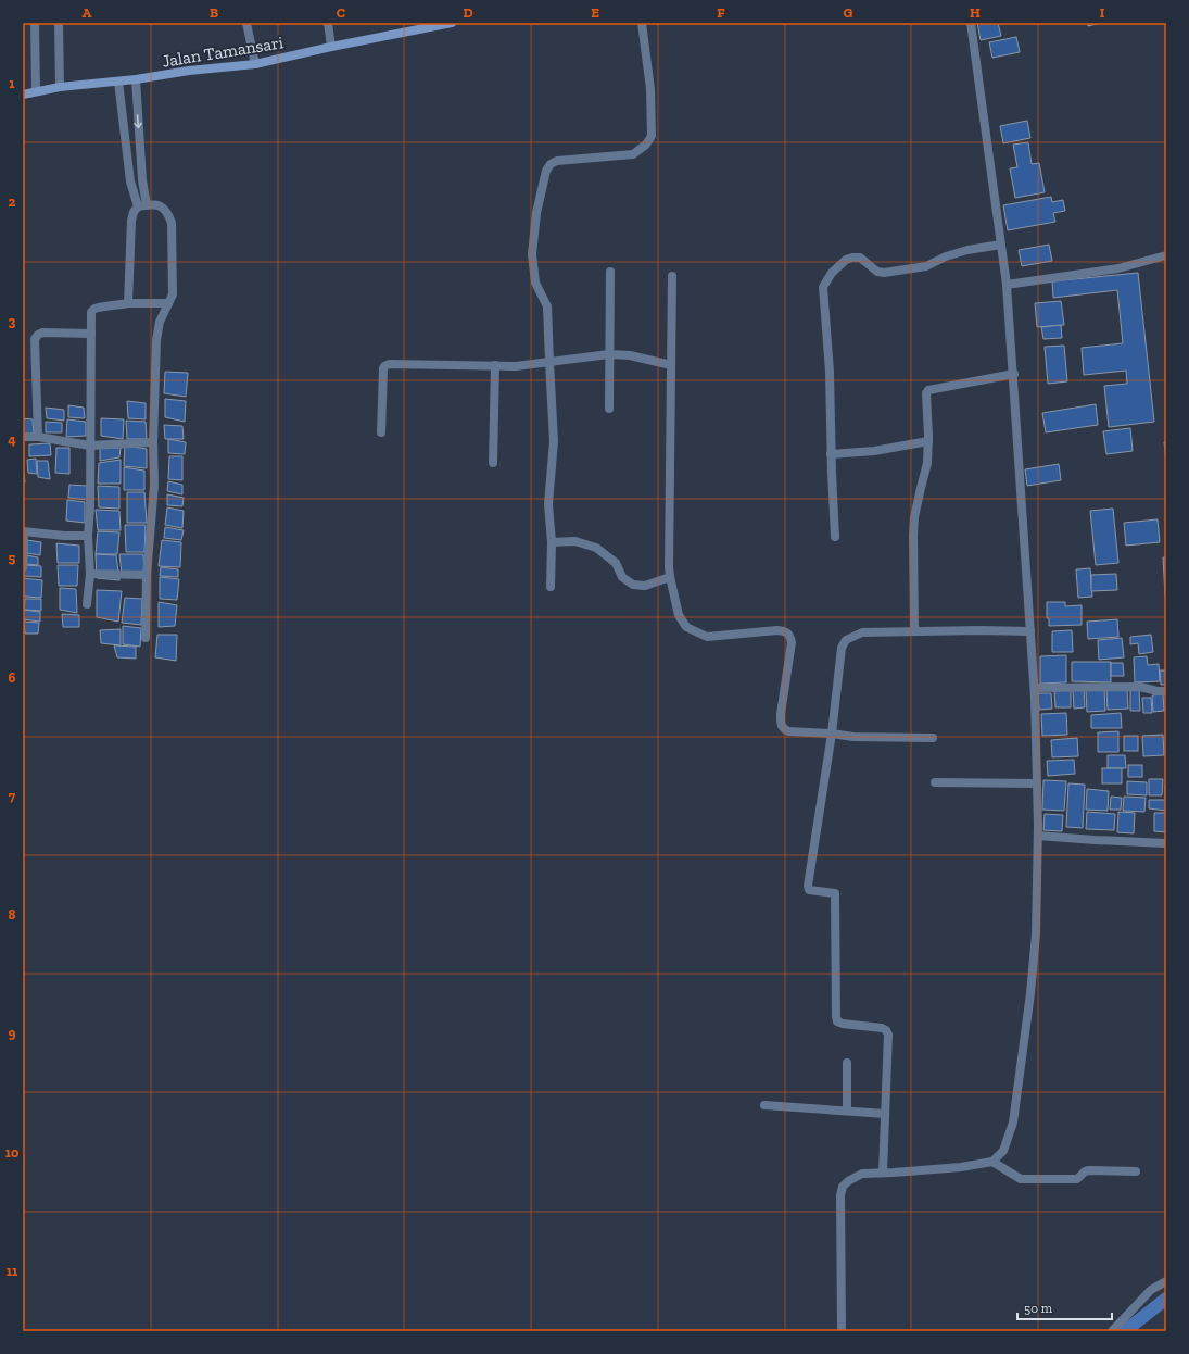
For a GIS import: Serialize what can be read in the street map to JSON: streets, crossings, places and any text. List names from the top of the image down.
{
  "streets": {
    "main road": ["Jalan Tamansari"]
  },
  "scale_bar": "50 m",
  "grid": {
    "columns": [
      "A",
      "B",
      "C",
      "D",
      "E",
      "F",
      "G",
      "H",
      "I"
    ],
    "rows": [
      "1",
      "2",
      "3",
      "4",
      "5",
      "6",
      "7",
      "8",
      "9",
      "10",
      "11"
    ]
  }
}
